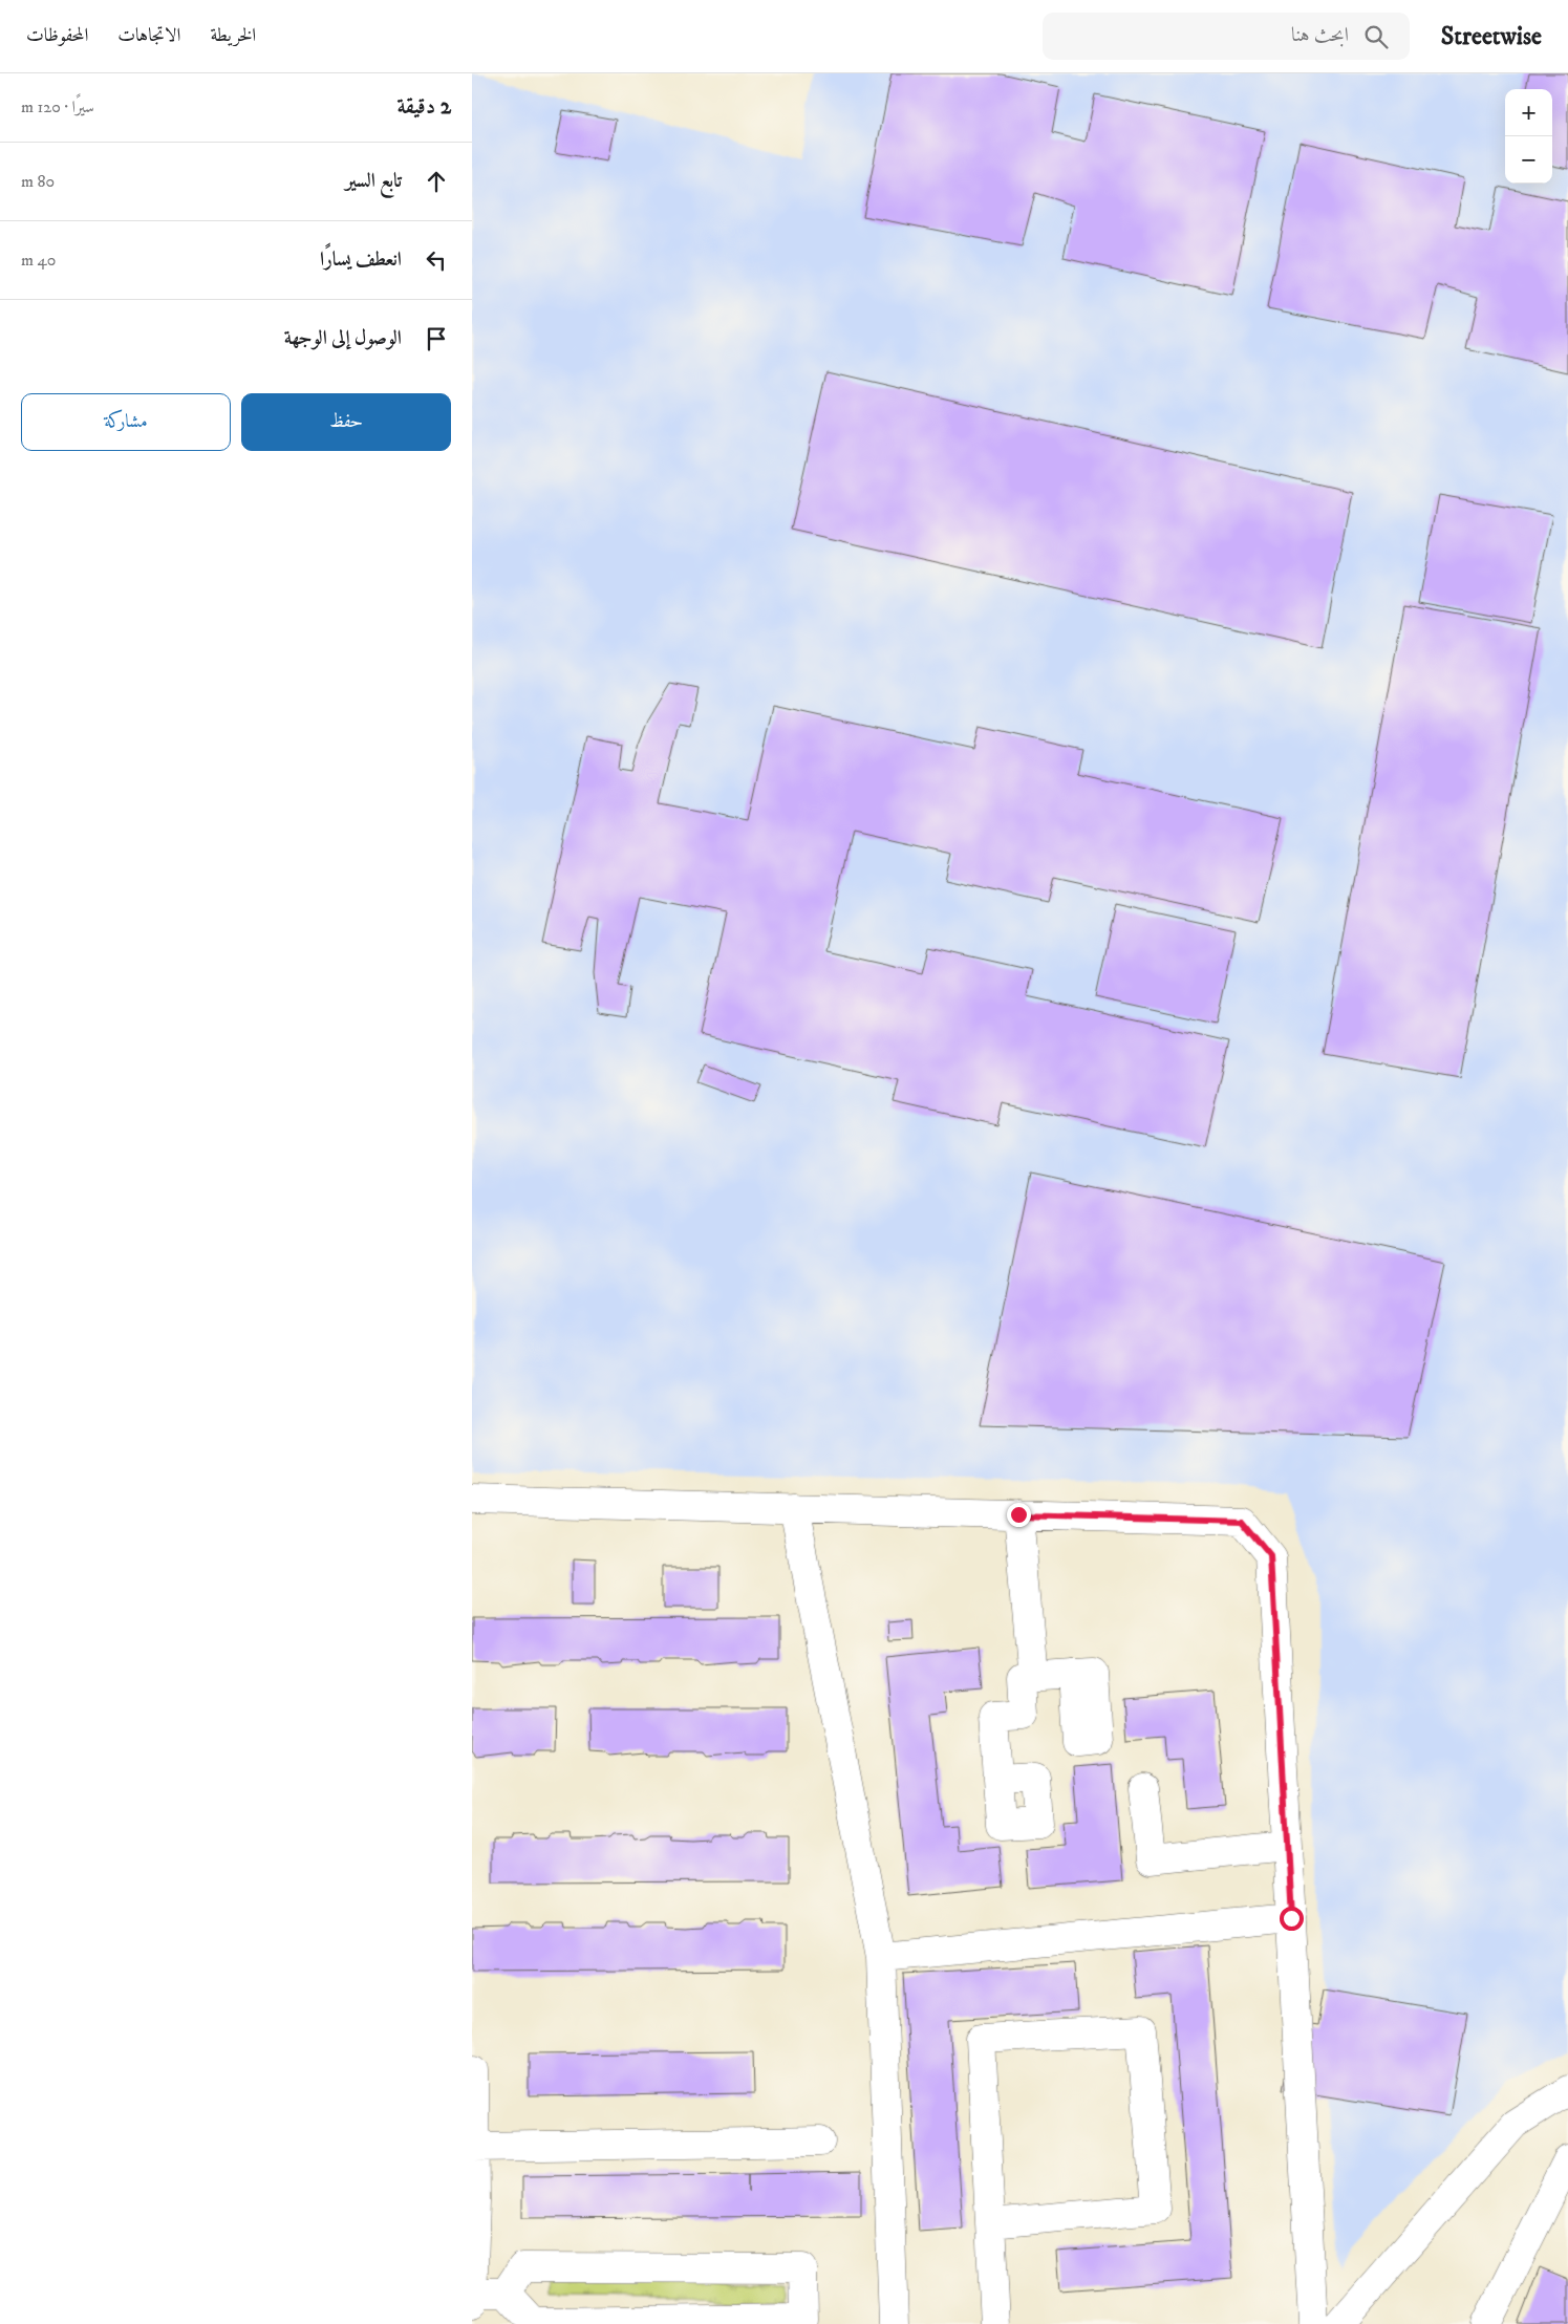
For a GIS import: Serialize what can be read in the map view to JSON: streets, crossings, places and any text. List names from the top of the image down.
{
  "page": {
    "header": "Streetwise",
    "search": "ابحث هنا",
    "nav": ["الخريطة", "الاتجاهات", "المحفوظات"],
    "heading": ["2 دقيقة", "سيرًا · 120 m"],
    "map_buttons": ["+", "−"],
    "list": [
      ["تابع السير", "80 m"],
      ["انعطف يسارًا", "40 m"],
      "الوصول إلى الوجهة"
    ],
    "buttons": ["حفظ", "مشاركة"]
  }
}
